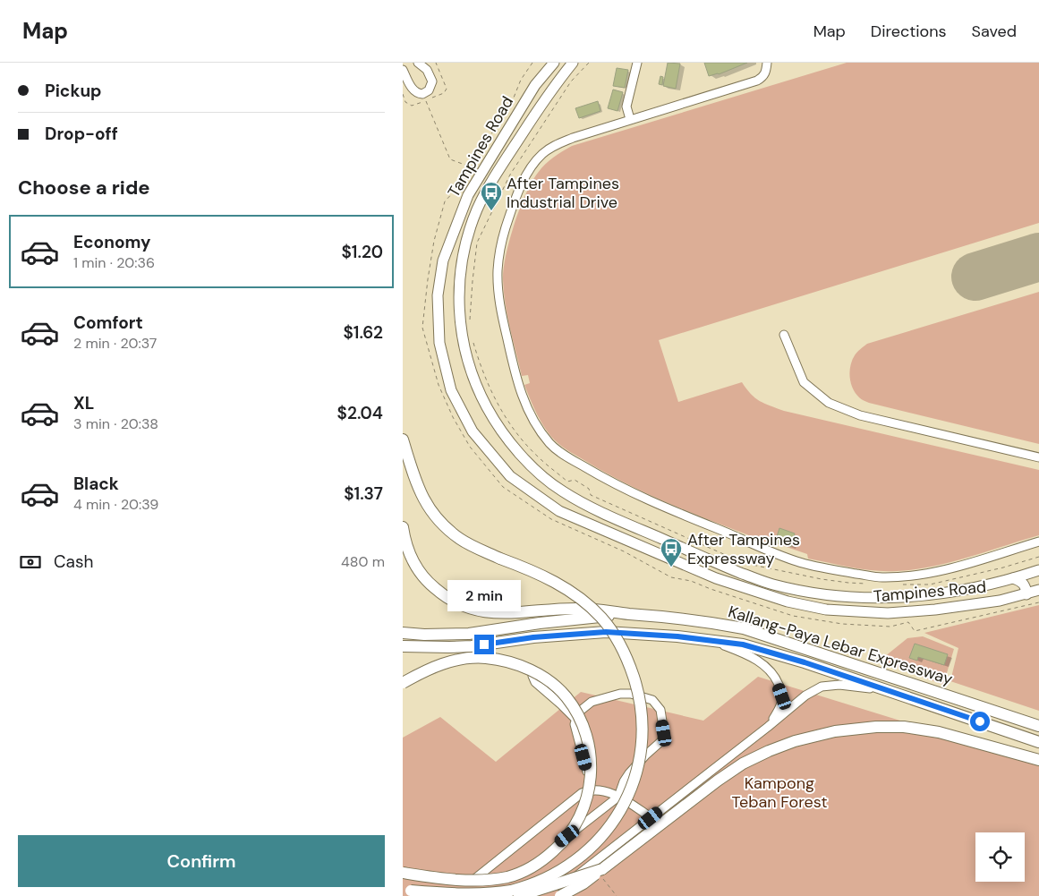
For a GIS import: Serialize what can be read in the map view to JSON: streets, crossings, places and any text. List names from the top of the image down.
{
  "streets": {
    "highway": ["Kallang-Paya Lebar Expressway"],
    "main road": ["Tampines Road"]
  },
  "parks": ["Kampong Teban Forest"],
  "places": {
    "bus stop": ["After Tampines Industrial Drive", "After Tampines Expressway"]
  },
  "page": {
    "header": "Map",
    "nav": ["Map", "Directions", "Saved"],
    "banner": ["Pickup", "Drop-off"],
    "heading": "Choose a ride",
    "list": [
      {
        "name": "Economy",
        "note": "1 min · 20:36",
        "value": "$1.20"
      },
      {
        "name": "Comfort",
        "note": "2 min · 20:37",
        "value": "$1.62"
      },
      {
        "name": "XL",
        "note": "3 min · 20:38",
        "value": "$2.04"
      },
      {
        "name": "Black",
        "note": "4 min · 20:39",
        "value": "$1.37"
      }
    ],
    "pay": ["Cash", "480 m"],
    "bubble": "2 min",
    "buttons": "Confirm"
  }
}
